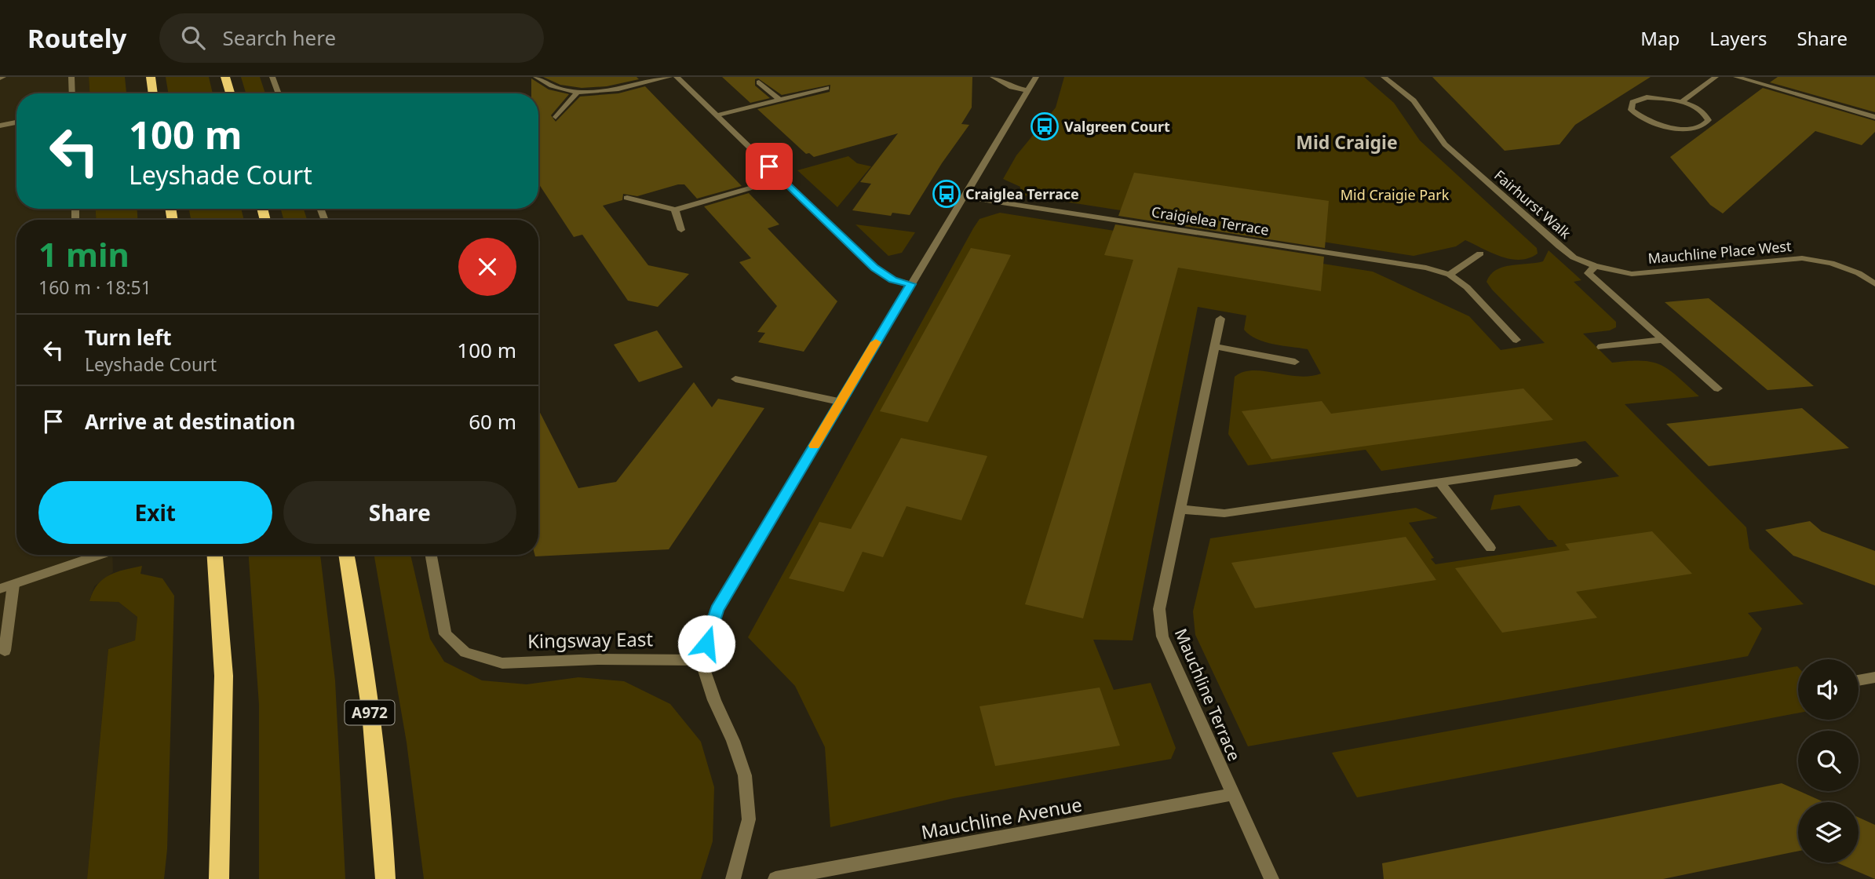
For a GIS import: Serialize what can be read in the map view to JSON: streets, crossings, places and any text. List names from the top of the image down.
{
  "streets": {
    "highway": ["A972"],
    "street": [
      "Fairhurst Walk",
      "Craigielea Terrace",
      "Mauchline Place West",
      "Kingsway East",
      "Mauchline Terrace",
      "Mauchline Avenue"
    ]
  },
  "crossings": [
    ["Fairhurst Walk", "Mauchline Place West"],
    ["Mauchline Terrace", "Mauchline Avenue"]
  ],
  "districts": ["Mid Craigie"],
  "parks": ["Mid Craigie Park"],
  "places": {
    "bus stop": ["Valgreen Court", "Craiglea Terrace"]
  },
  "page": {
    "header": "Routely",
    "search": "Search here",
    "nav": ["Map", "Layers", "Share"],
    "turn": ["100 m", "Leyshade Court"],
    "heading": ["1 min", "160 m · 18:51"],
    "list": [
      {
        "name": "Turn left",
        "note": "Leyshade Court",
        "value": "100 m"
      },
      {
        "name": "Arrive at destination",
        "value": "60 m"
      }
    ],
    "buttons": ["Exit", "Share"]
  }
}
